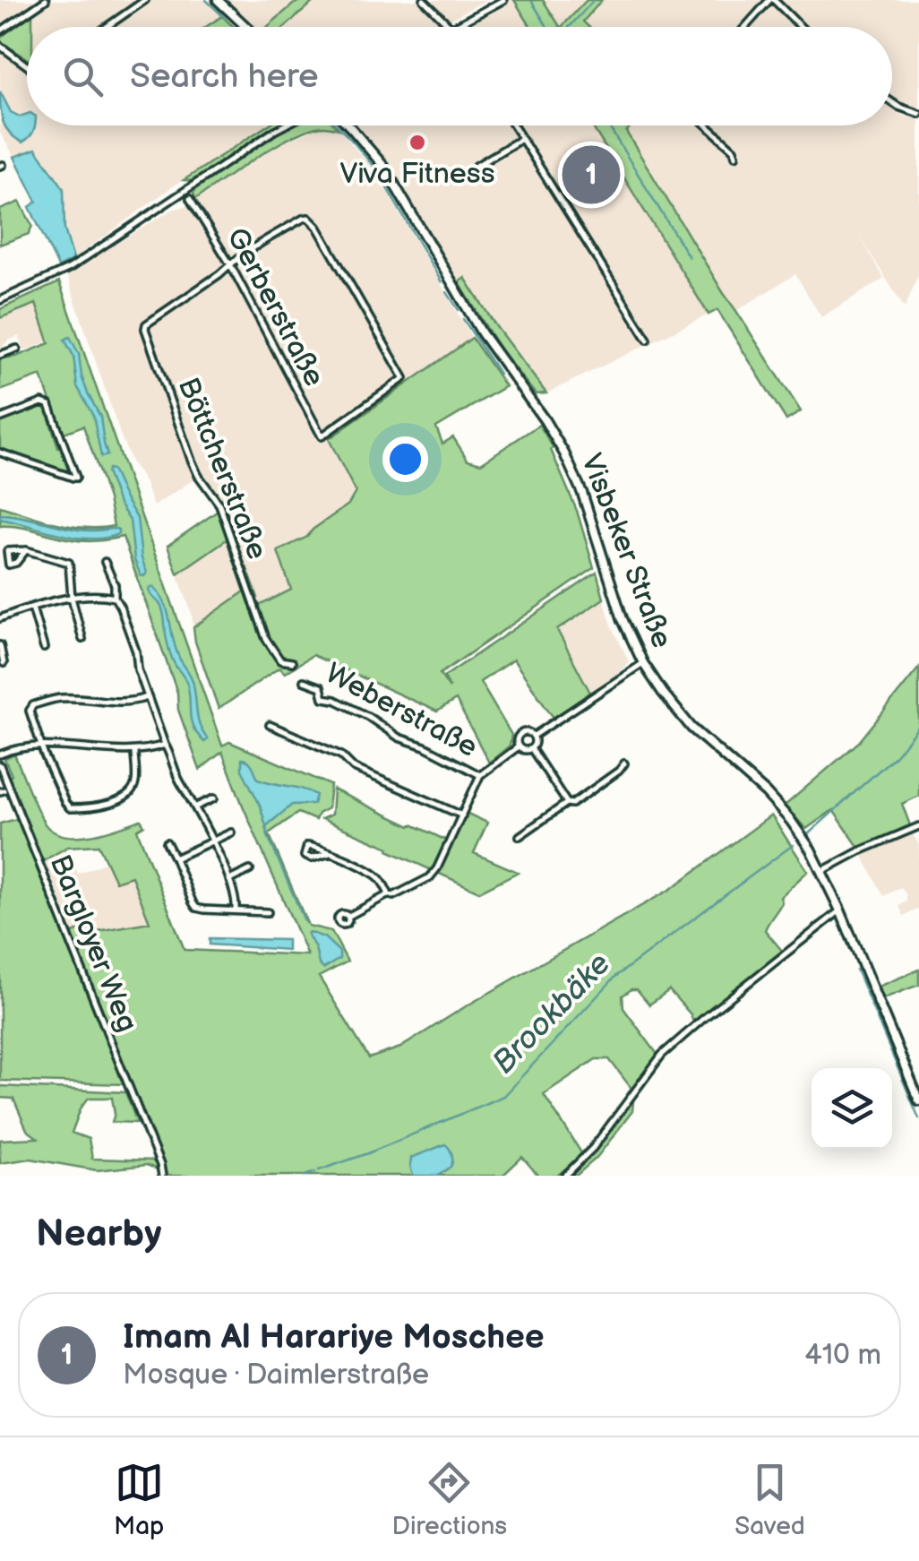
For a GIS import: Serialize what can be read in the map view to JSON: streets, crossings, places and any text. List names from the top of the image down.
{
  "streets": {
    "main road": ["Visbeker Straße"],
    "street": [
      "Gerberstraße",
      "Böttcherstraße",
      "Weberstraße",
      "Bargloyer Weg"
    ]
  },
  "crossings": [
    ["Gerberstraße", "Böttcherstraße"]
  ],
  "water": ["Brookbäke"],
  "places": ["Viva Fitness"],
  "page": {
    "search": "Search here",
    "pins": "1",
    "heading": "Nearby",
    "list": [
      {
        "mark": "1",
        "name": "Imam Al Harariye Moschee",
        "note": "Mosque · Daimlerstraße",
        "value": "410 m"
      }
    ],
    "nav": ["Map", "Directions", "Saved"]
  }
}
